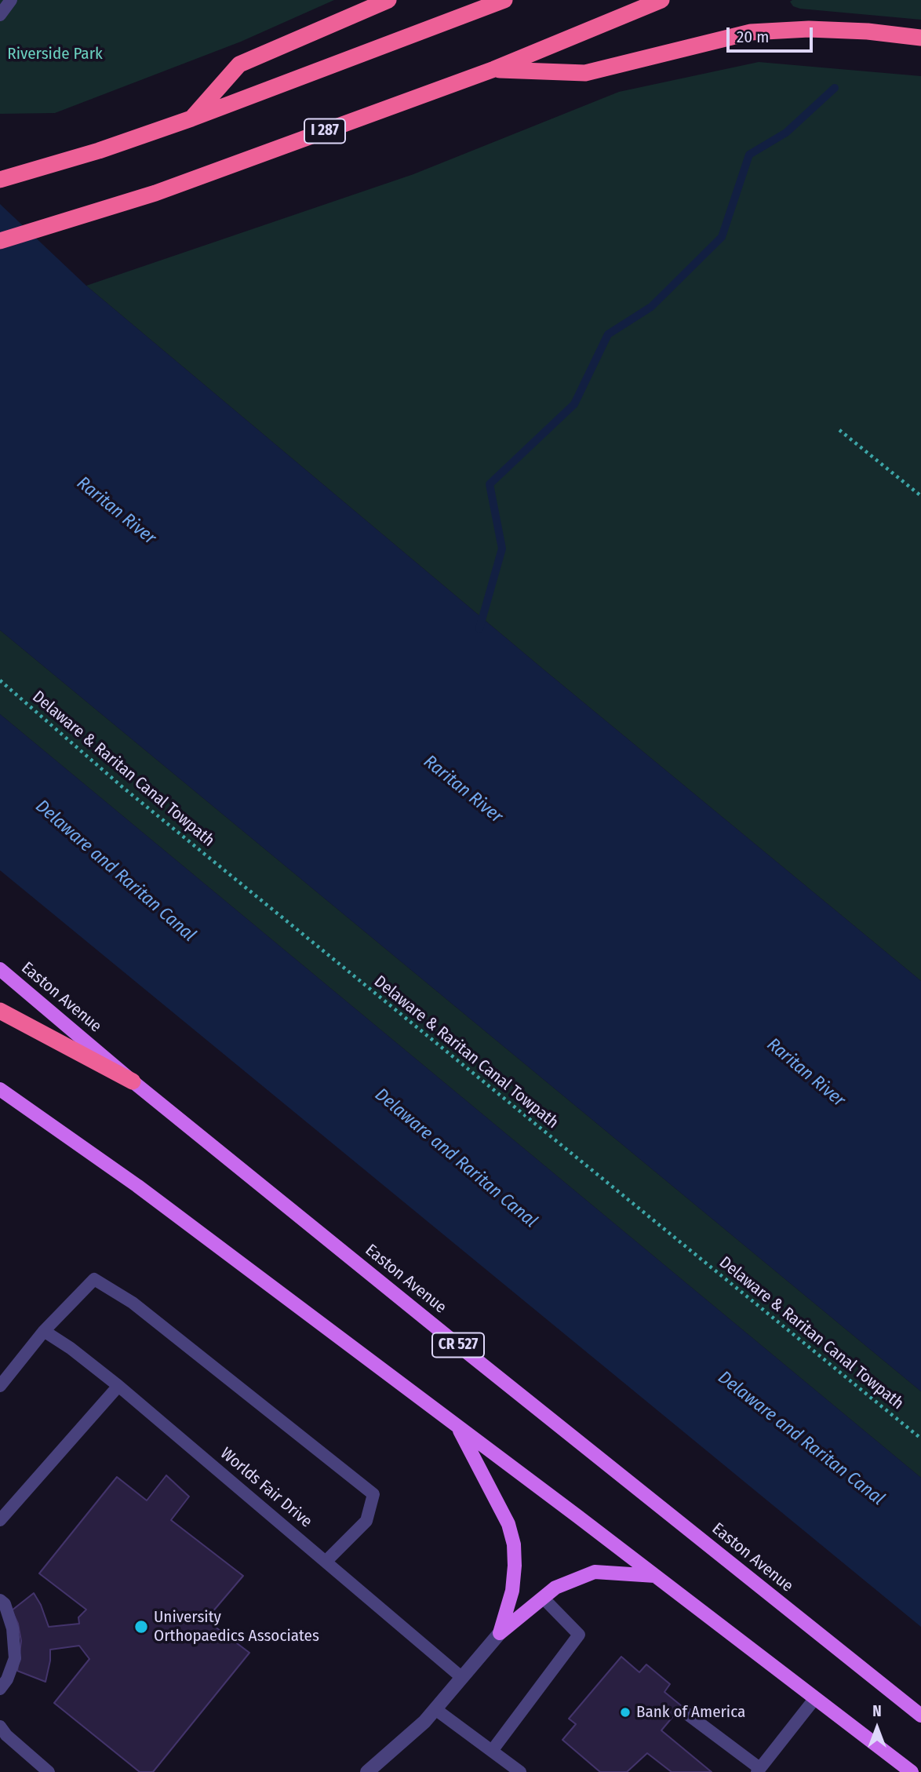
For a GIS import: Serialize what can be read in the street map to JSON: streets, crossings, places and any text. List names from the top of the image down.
{
  "streets": {
    "highway": ["I 287"],
    "main road": ["Easton Avenue", "CR 527"],
    "lane": ["Worlds Fair Drive"],
    "path": ["Delaware & Raritan Canal Towpath"]
  },
  "water": ["Raritan River", "Delaware and Raritan Canal"],
  "parks": ["Riverside Park"],
  "places": ["University Orthopaedics Associates", "Bank of America"],
  "scale_bar": "20 m",
  "north": "top"
}
